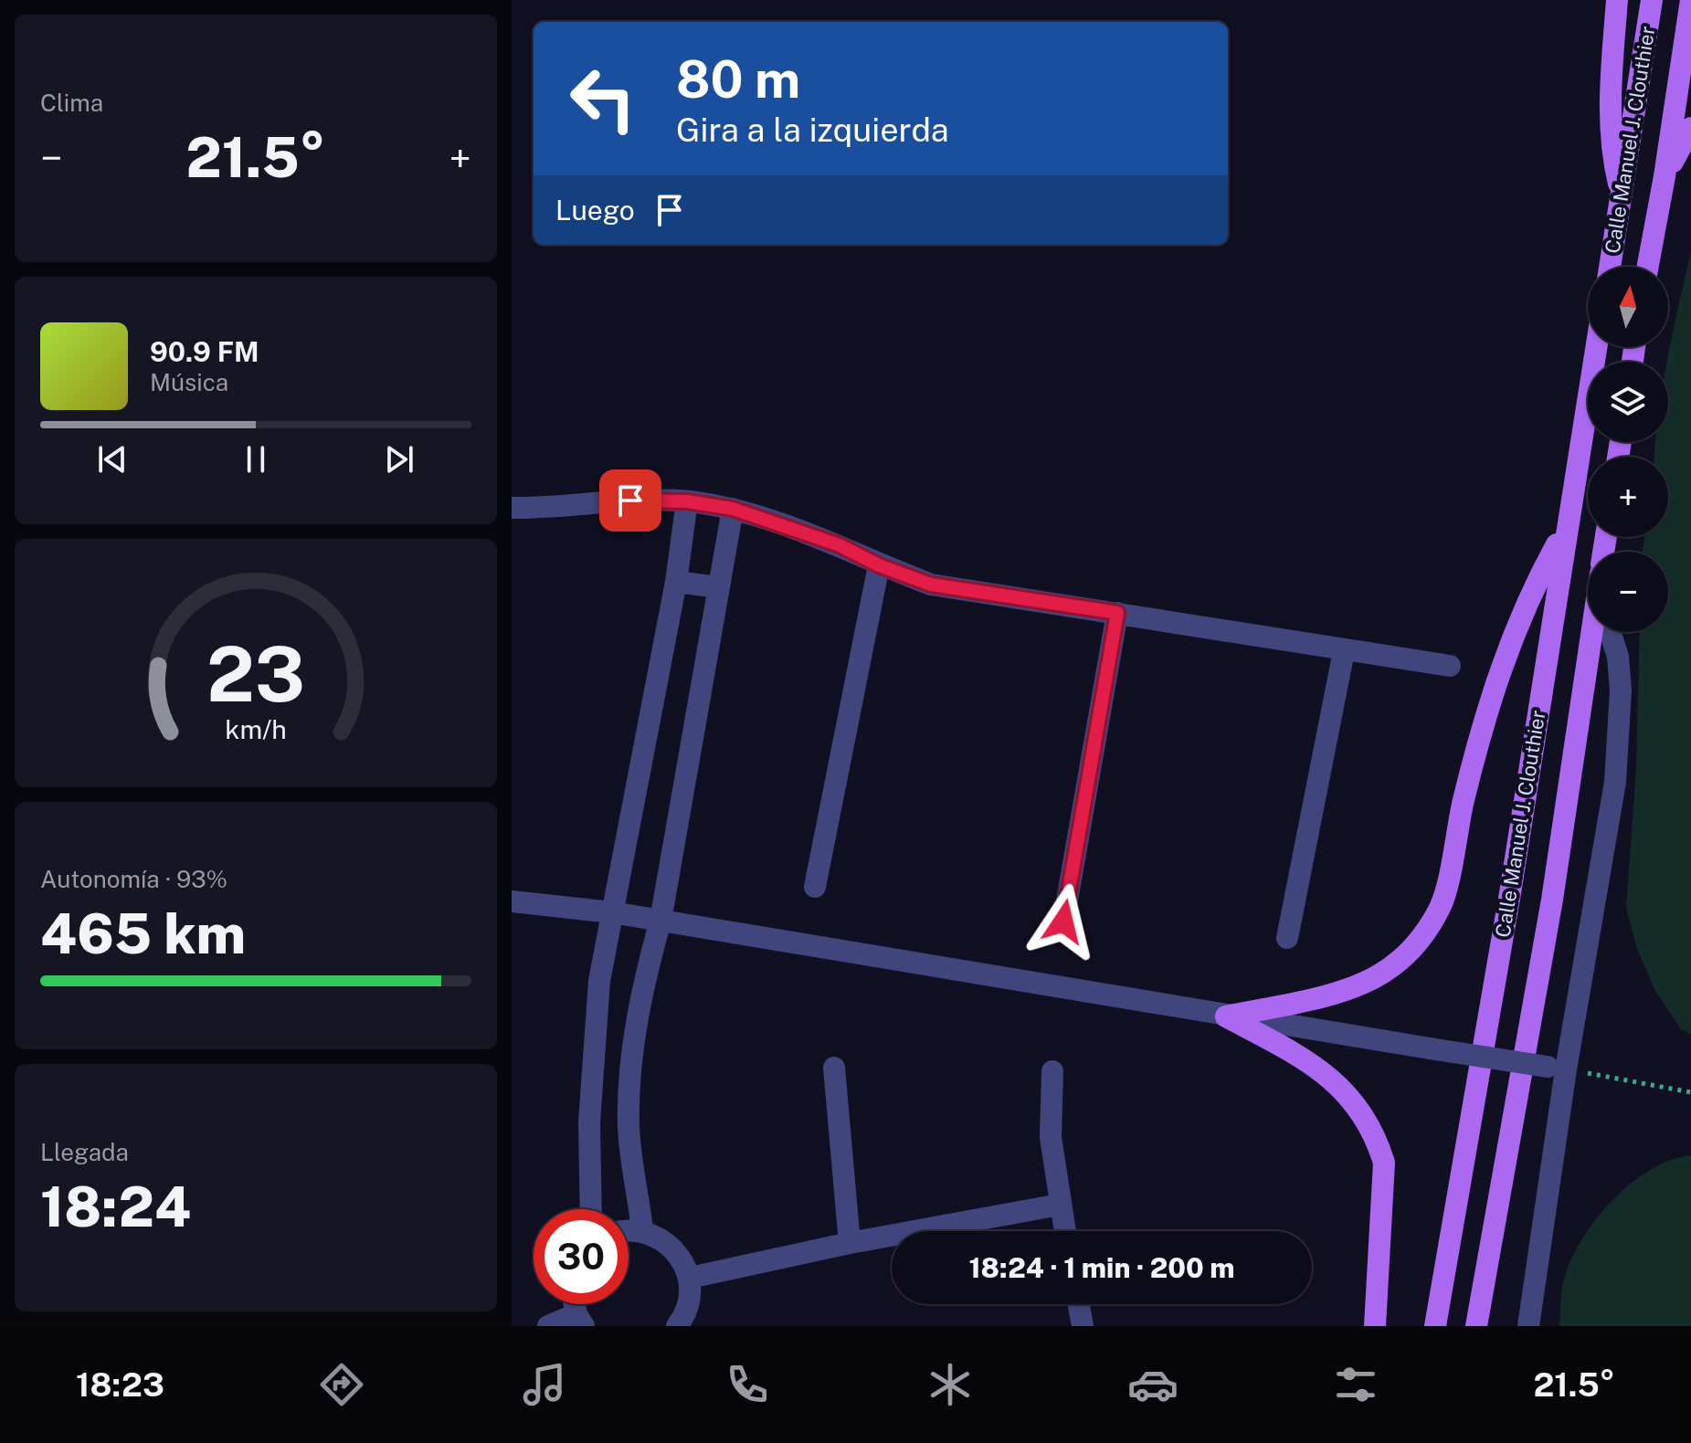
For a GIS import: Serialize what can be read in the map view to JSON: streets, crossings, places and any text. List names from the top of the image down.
{
  "streets": {
    "main road": ["Calle Manuel J. Clouthier"]
  },
  "north": "top",
  "page": {
    "tile": [
      "Clima",
      ["Autonomía · 93%", "465 km"],
      ["Llegada", "18:24"]
    ],
    "turn": ["80 m", "Gira a la izquierda"],
    "heat": ["−", "21.5°", "+"],
    "then": "Luego",
    "map_buttons": ["+", "−"],
    "song": ["90.9 FM", "Música"],
    "limit": "30",
    "trip": "18:24 · 1 min · 200 m",
    "tabs": ["18:23", "21.5°"],
    "gauge": ["23", "km/h"]
  }
}
